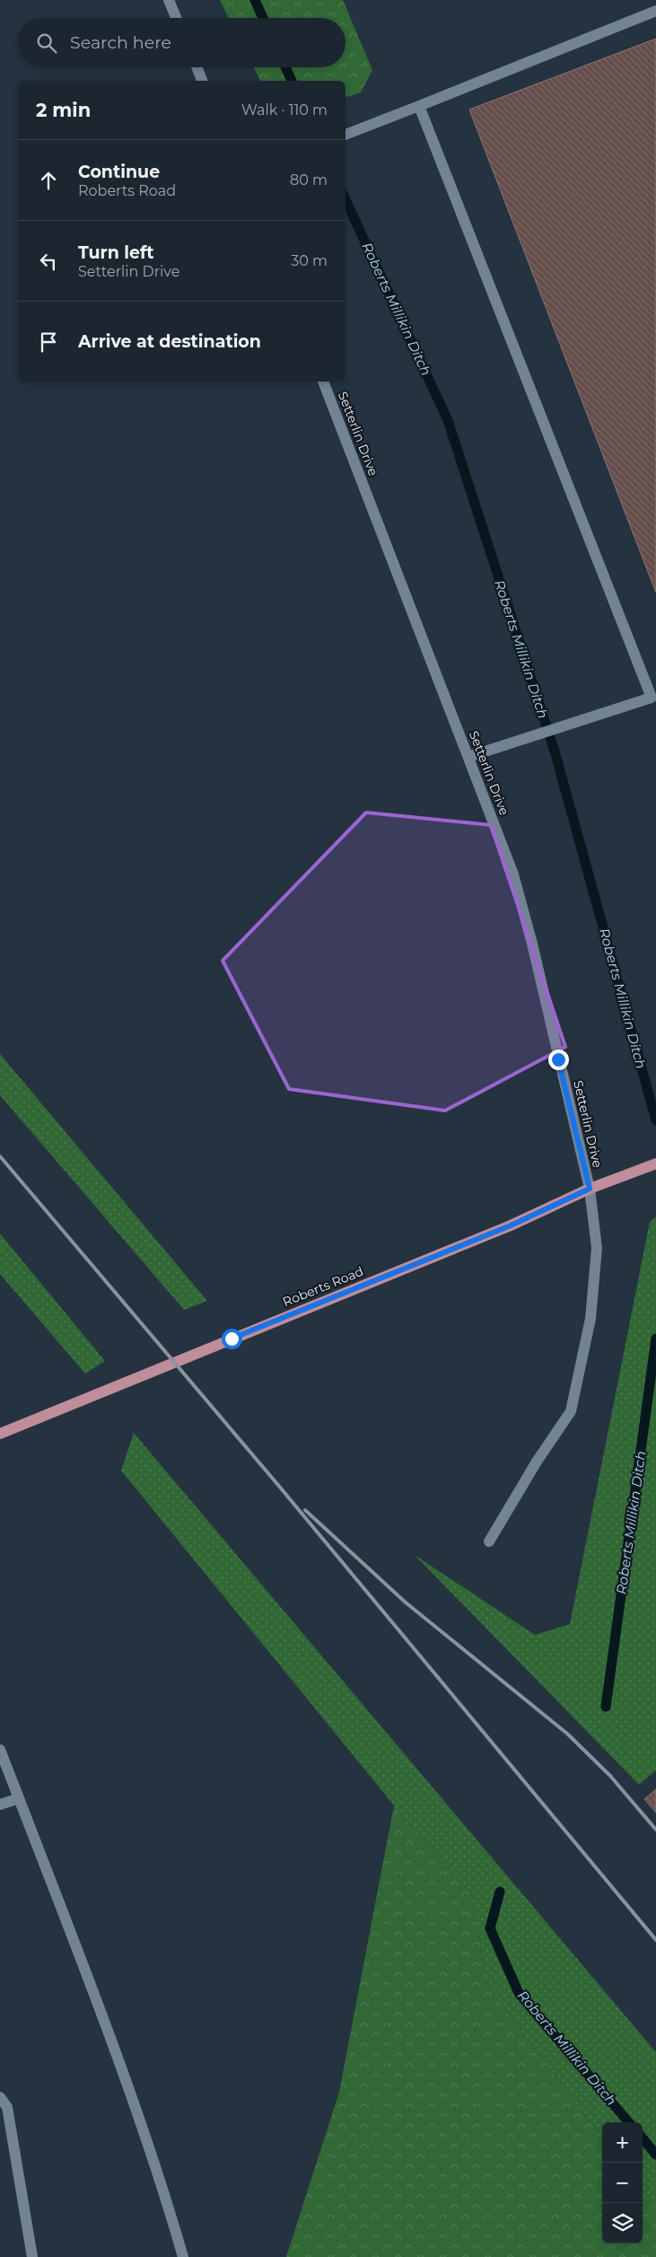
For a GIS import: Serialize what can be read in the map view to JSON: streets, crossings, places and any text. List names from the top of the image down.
{
  "streets": {
    "main road": ["Roberts Road"],
    "street": ["Setterlin Drive"]
  },
  "crossings": [
    ["Setterlin Drive", "Roberts Road"]
  ],
  "water": ["Roberts Millikin Ditch"],
  "page": {
    "search": "Search here",
    "heading": ["2 min", "Walk · 110 m"],
    "list": [
      ["Continue", "Roberts Road", "80 m"],
      ["Turn left", "Setterlin Drive", "30 m"],
      "Arrive at destination"
    ],
    "map_buttons": ["+", "−"]
  }
}
